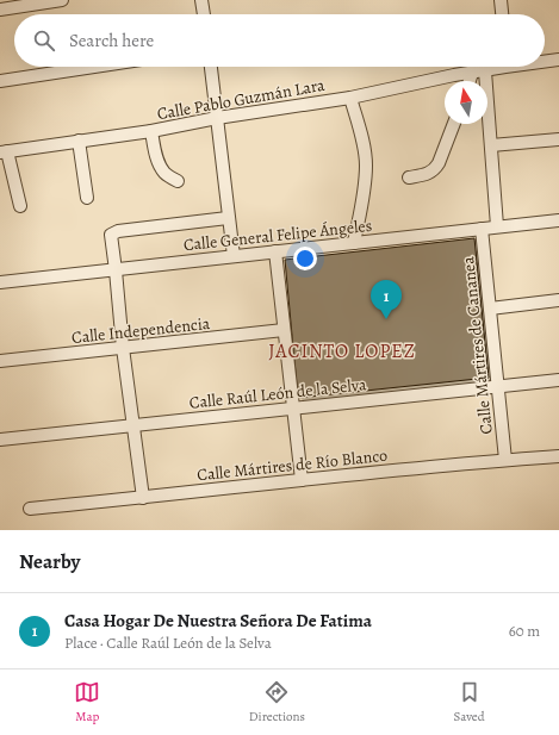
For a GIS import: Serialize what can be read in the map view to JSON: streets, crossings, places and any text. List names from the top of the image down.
{
  "streets": {
    "street": [
      "Calle Pablo Guzmán Lara",
      "Calle General Felipe Ángeles",
      "Calle Independencia",
      "Calle Mártires de Cananea",
      "Calle Raúl León de la Selva",
      "Calle Mártires de Río Blanco"
    ]
  },
  "crossings": [
    ["Calle General Felipe Ángeles", "Calle Mártires de Cananea"],
    ["Calle Mártires de Cananea", "Calle Raúl León de la Selva"],
    ["Calle Mártires de Cananea", "Calle Mártires de Río Blanco"]
  ],
  "districts": ["JACINTO LOPEZ"],
  "north": "top",
  "page": {
    "search": "Search here",
    "pins": "1",
    "heading": "Nearby",
    "list": [
      {
        "mark": "1",
        "name": "Casa Hogar De Nuestra Señora De Fatima",
        "note": "Place · Calle Raúl León de la Selva",
        "value": "60 m"
      }
    ],
    "nav": ["Map", "Directions", "Saved"]
  }
}
